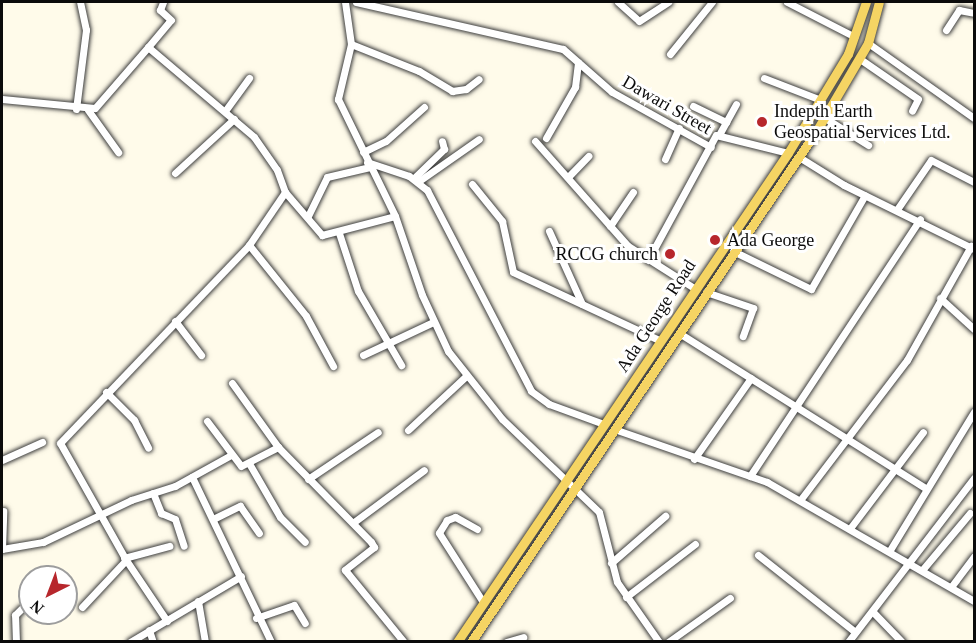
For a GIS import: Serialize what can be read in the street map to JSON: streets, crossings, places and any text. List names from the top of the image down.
{
  "streets": {
    "main road": ["Ada George Road"],
    "street": ["Dawari Street"]
  },
  "crossings": [
    ["Dawari Street", "Ada George Road"]
  ],
  "places": ["Indepth Earth Geospatial Services Ltd.", "Ada George", "RCCG church"],
  "north": "bottom left"
}
